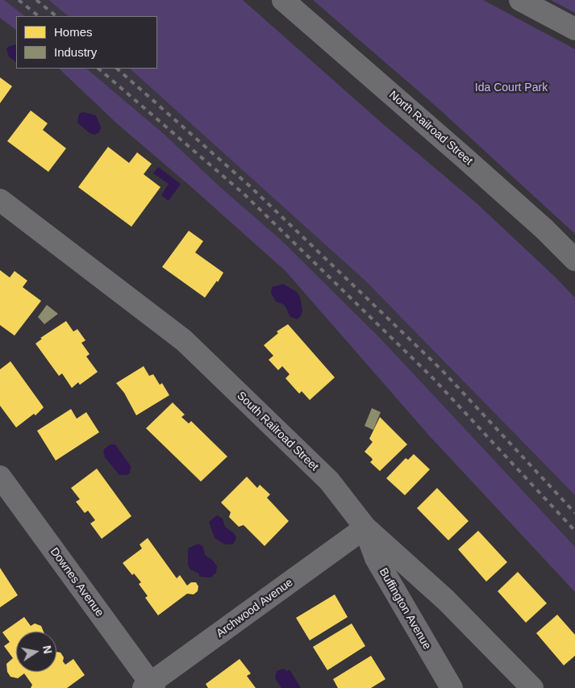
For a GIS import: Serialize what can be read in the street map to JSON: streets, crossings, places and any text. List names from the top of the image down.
{
  "streets": {
    "street": [
      "North Railroad Street",
      "South Railroad Street",
      "Downes Avenue",
      "Archwood Avenue",
      "Buffington Avenue"
    ]
  },
  "crossings": [
    ["South Railroad Street", "Archwood Avenue"],
    ["South Railroad Street", "Buffington Avenue"],
    ["Downes Avenue", "Archwood Avenue"],
    ["Archwood Avenue", "Buffington Avenue"]
  ],
  "parks": ["Ida Court Park"],
  "legend": ["Homes", "Industry"],
  "north": "right"
}
